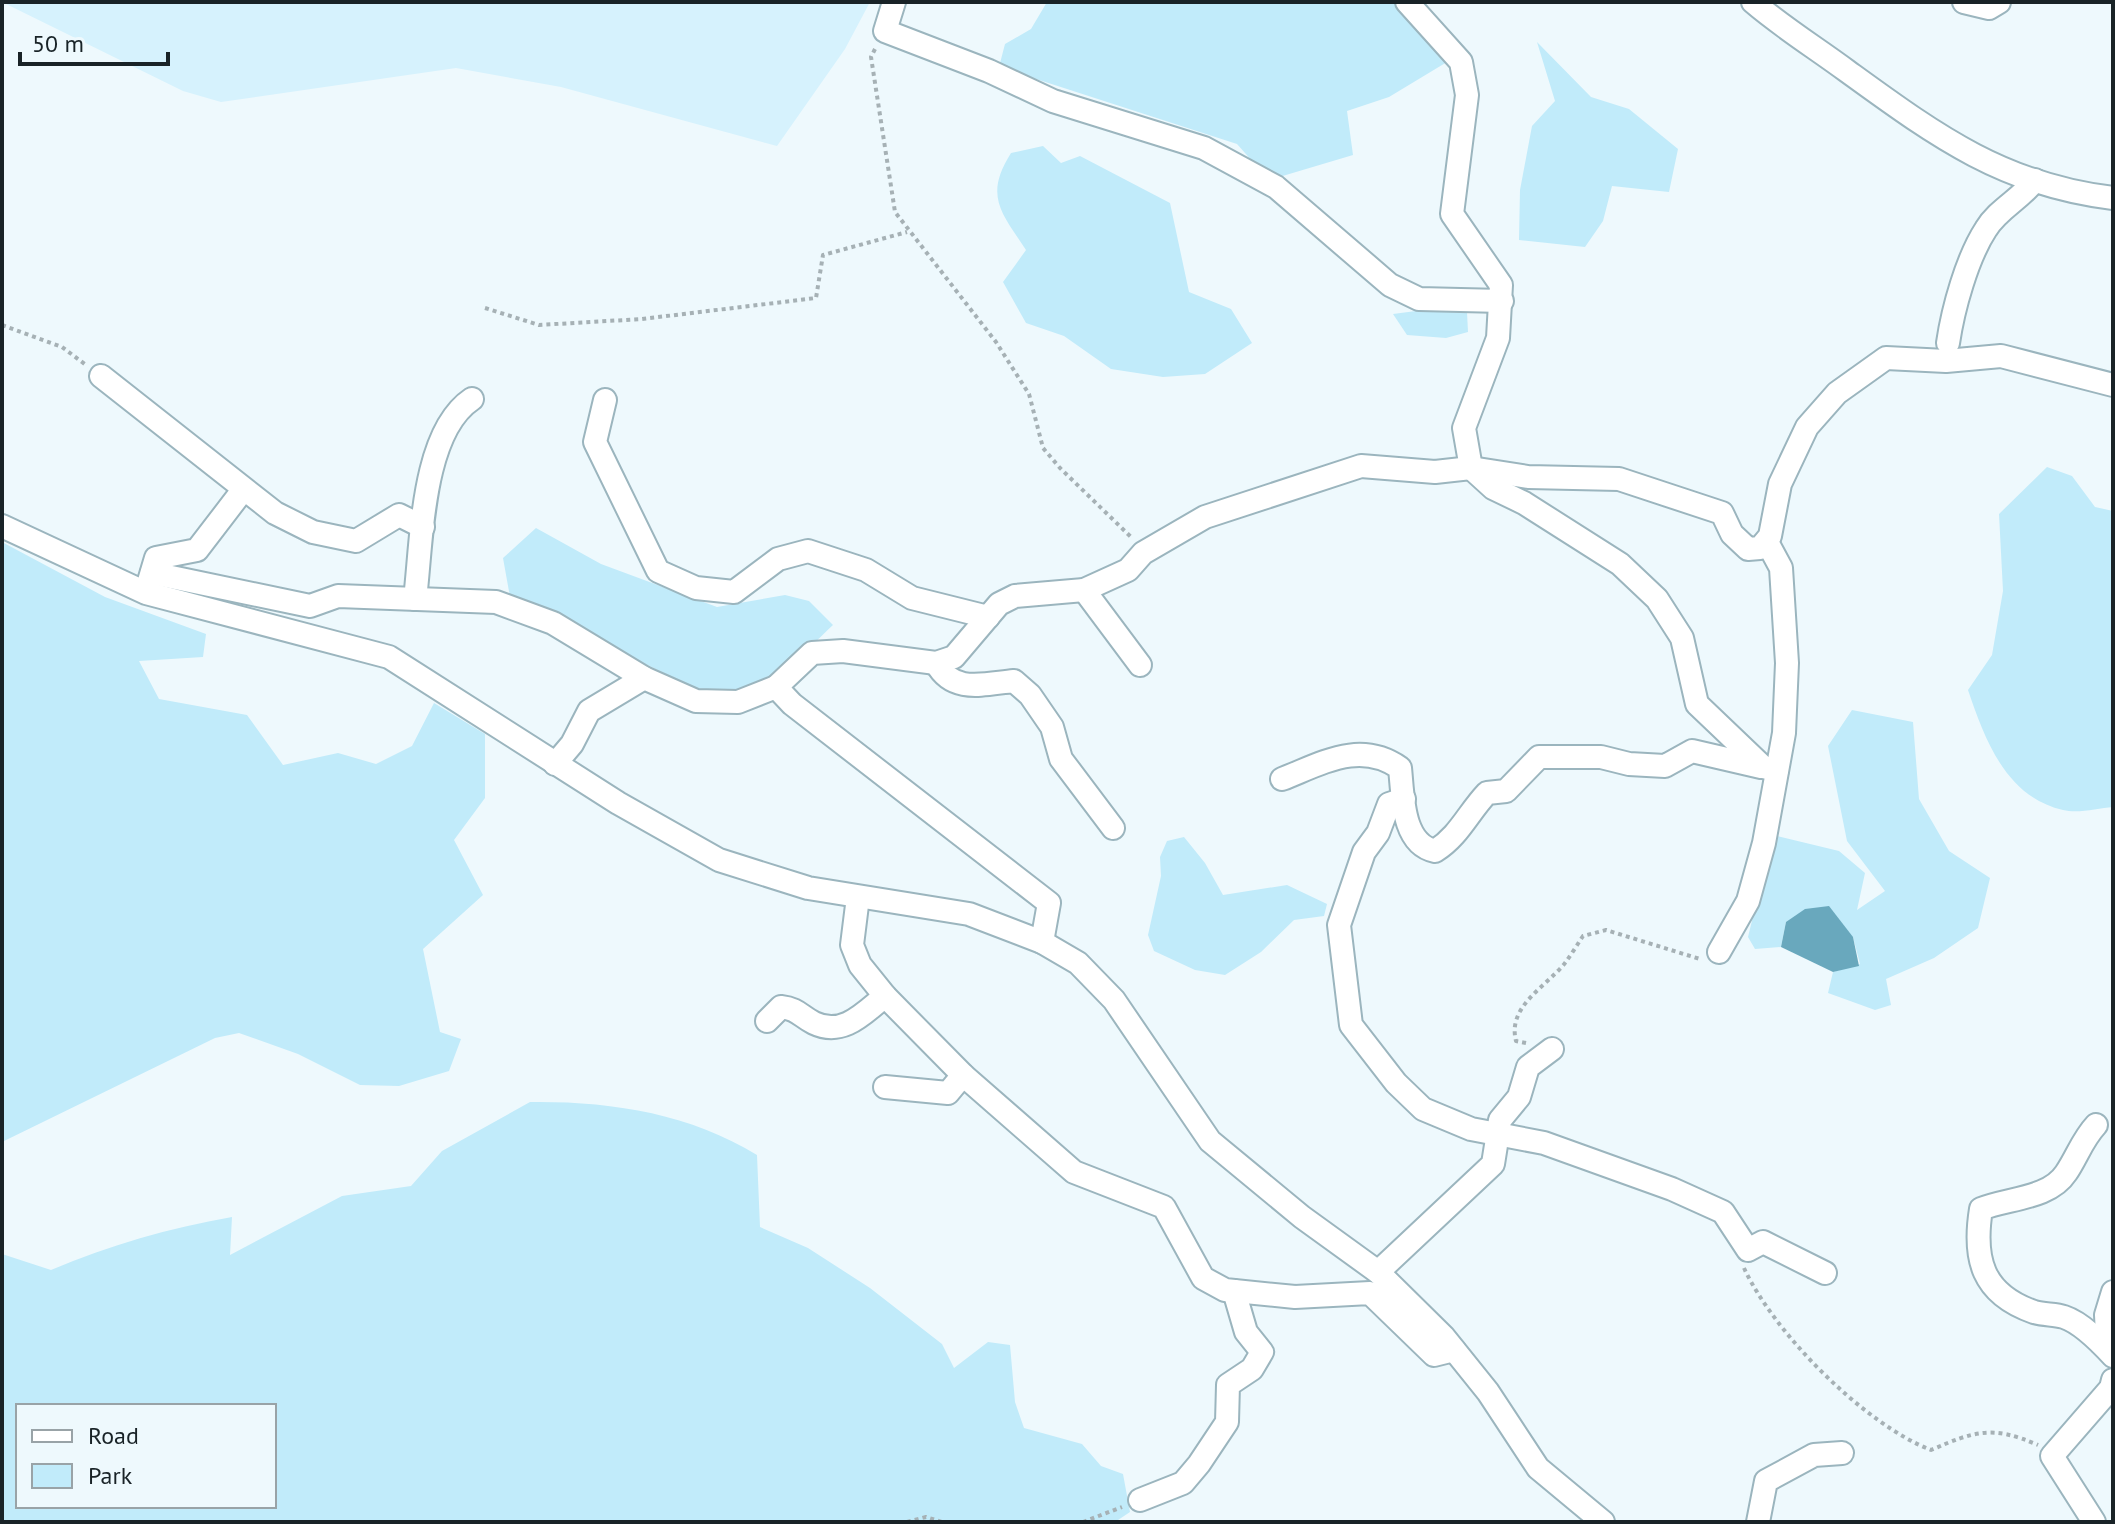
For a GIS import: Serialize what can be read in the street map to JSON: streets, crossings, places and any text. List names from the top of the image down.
{
  "legend": ["Road", "Park"],
  "scale_bar": "50 m"
}
